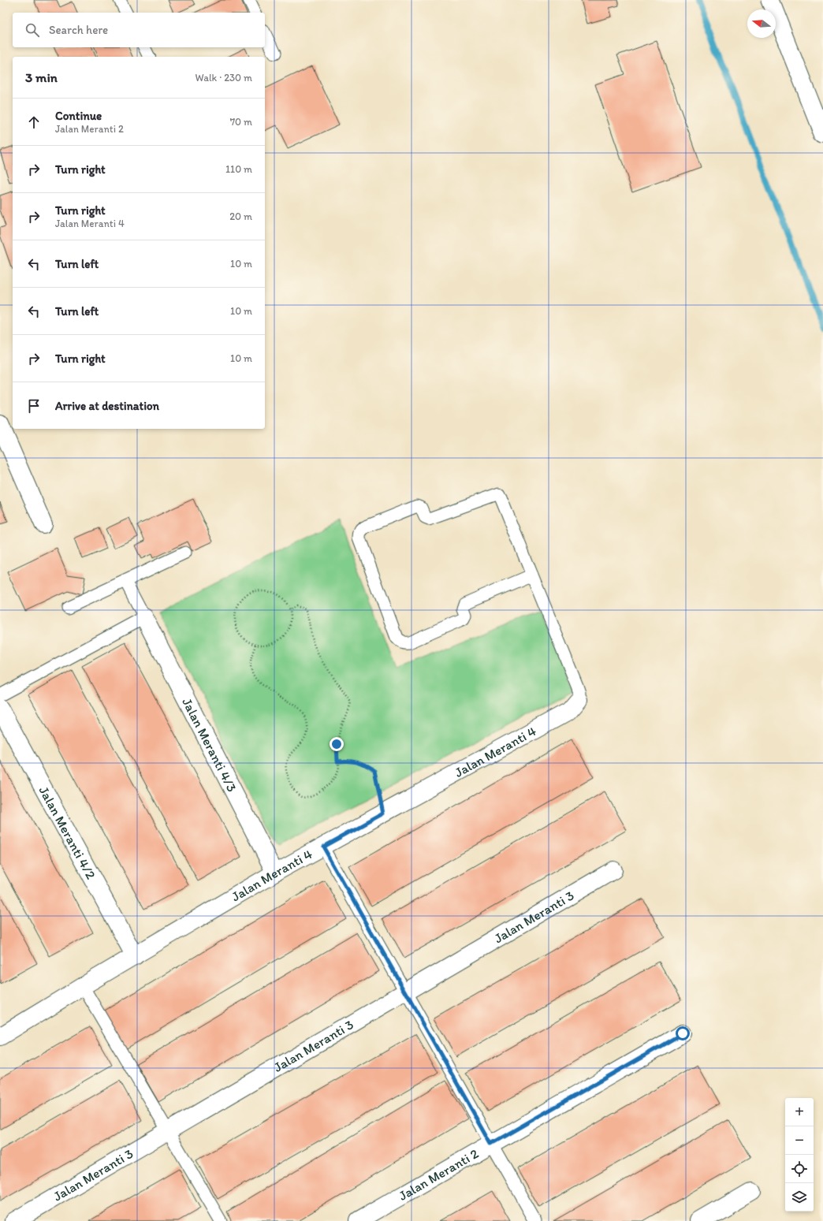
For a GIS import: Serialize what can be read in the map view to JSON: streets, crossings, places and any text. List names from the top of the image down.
{
  "streets": {
    "street": [
      "Jalan Meranti 4/3",
      "Jalan Meranti 4",
      "Jalan Meranti 4/2",
      "Jalan Meranti 3",
      "Jalan Meranti 2"
    ]
  },
  "crossings": [
    ["Jalan Meranti 4/3", "Jalan Meranti 4"],
    ["Jalan Meranti 4", "Jalan Meranti 4/2"]
  ],
  "north": "left",
  "page": {
    "search": "Search here",
    "heading": ["3 min", "Walk · 230 m"],
    "list": [
      ["Continue", "Jalan Meranti 2", "70 m"],
      ["Turn right", "110 m"],
      ["Turn right", "Jalan Meranti 4", "20 m"],
      ["Turn left", "10 m"],
      ["Turn left", "10 m"],
      ["Turn right", "10 m"],
      "Arrive at destination"
    ],
    "map_buttons": ["+", "−"]
  }
}
